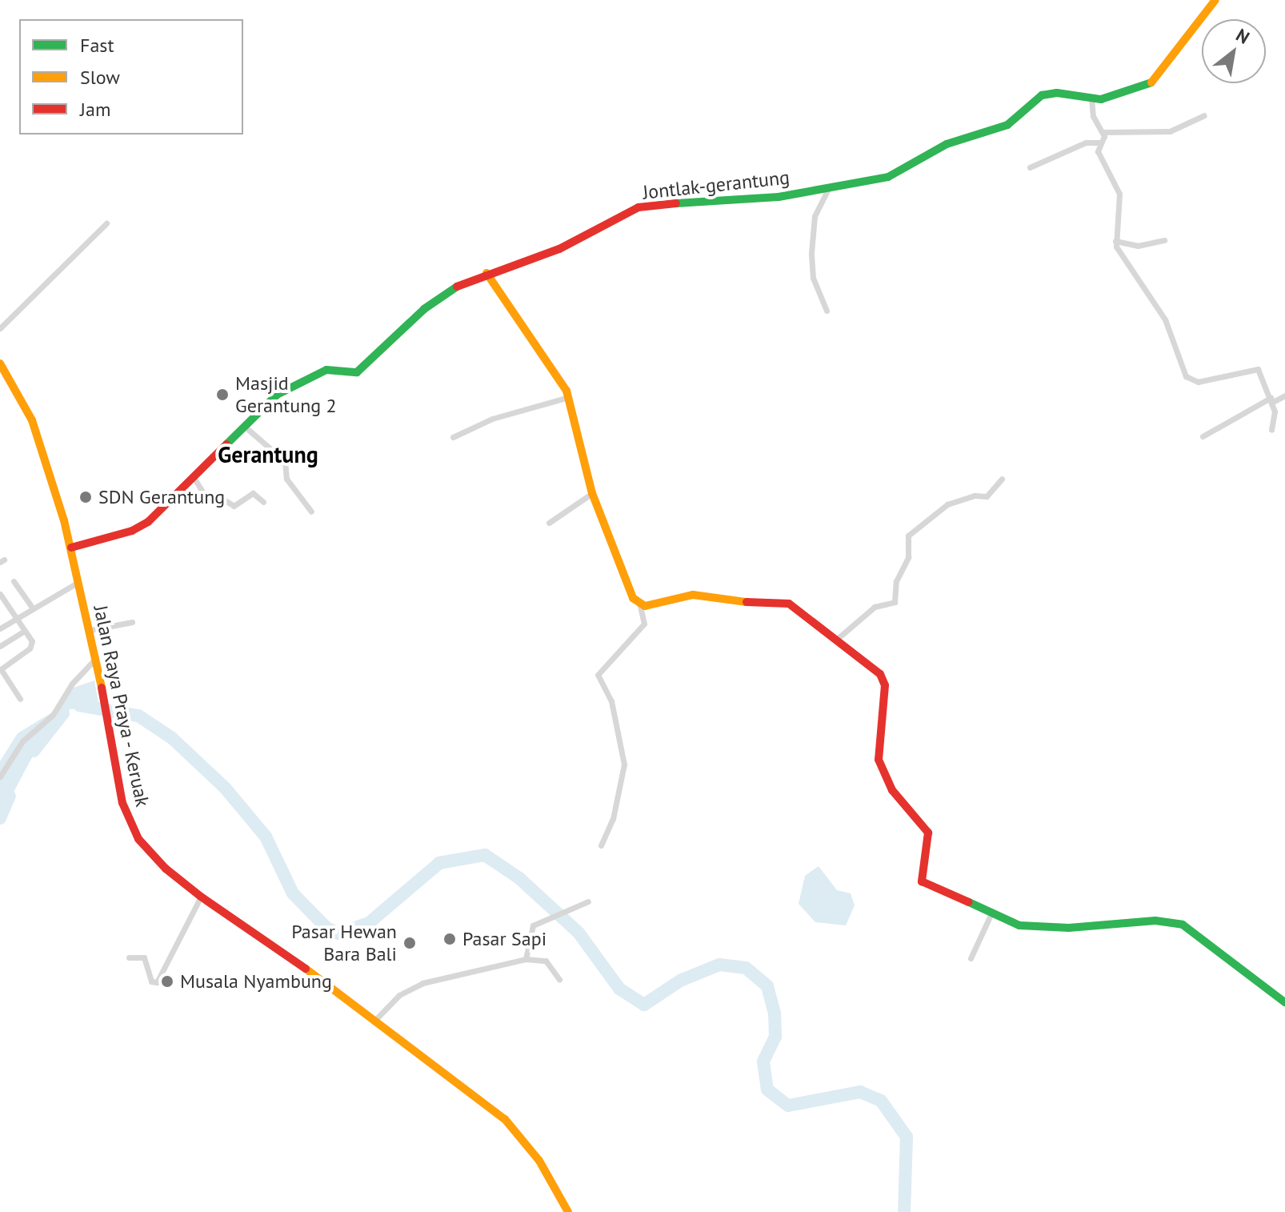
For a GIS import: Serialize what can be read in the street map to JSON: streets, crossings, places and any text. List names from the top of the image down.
{
  "streets": {
    "street": ["Jontlak-gerantung", "Jalan Raya Praya - Keruak"]
  },
  "crossings": [
    ["Jontlak-gerantung", "Jalan Raya Praya - Keruak"]
  ],
  "districts": ["Gerantung"],
  "places": [
    "Masjid Gerantung 2",
    "SDN Gerantung",
    "Pasar Sapi",
    "Pasar Hewan Bara Bali",
    "Musala Nyambung"
  ],
  "legend": ["Fast", "Slow", "Jam"],
  "north": "top right"
}
